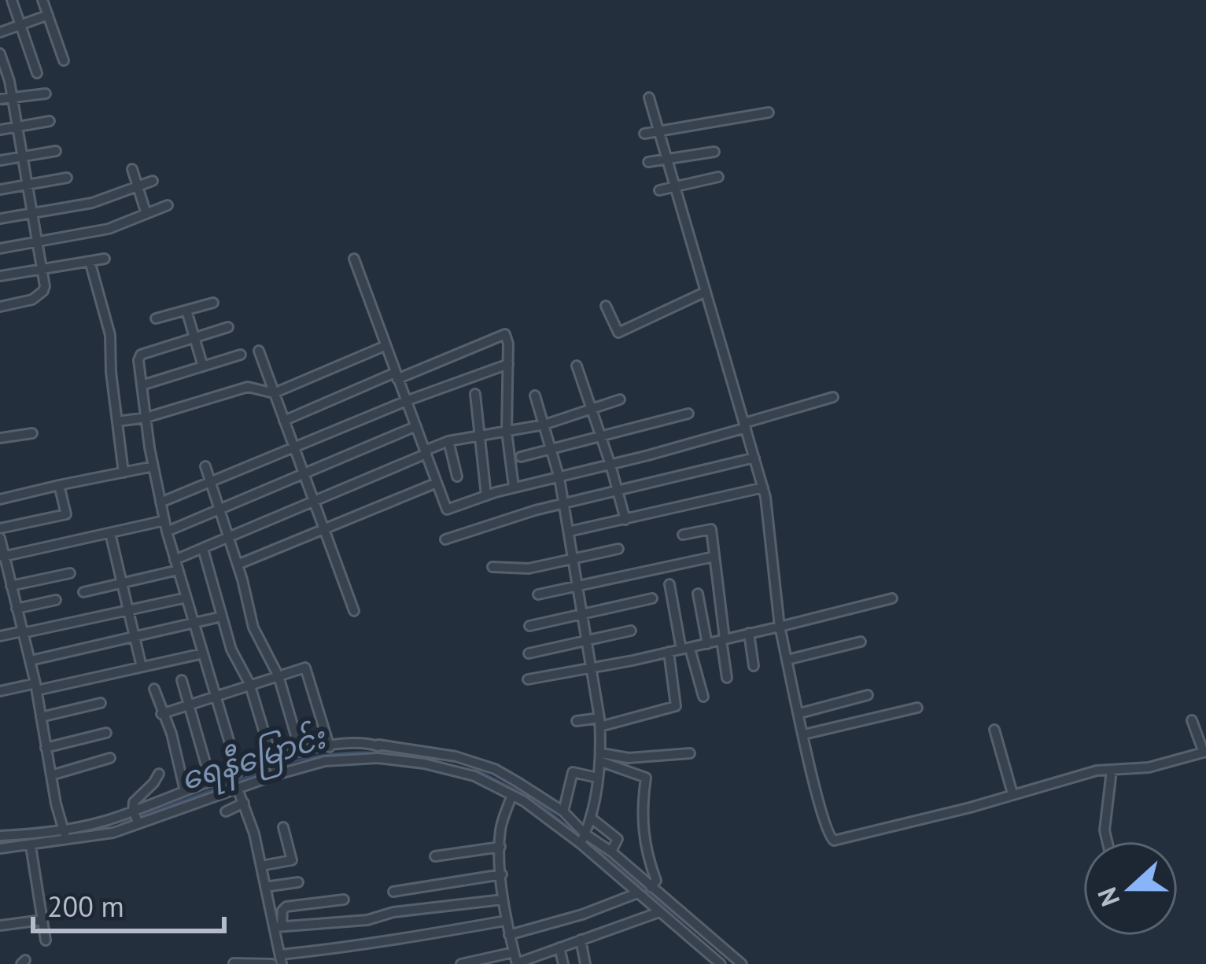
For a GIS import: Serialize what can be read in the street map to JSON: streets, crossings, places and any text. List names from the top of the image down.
{
  "water": ["ရေနီမြောင်း"],
  "scale_bar": "200 m",
  "north": "left"
}
